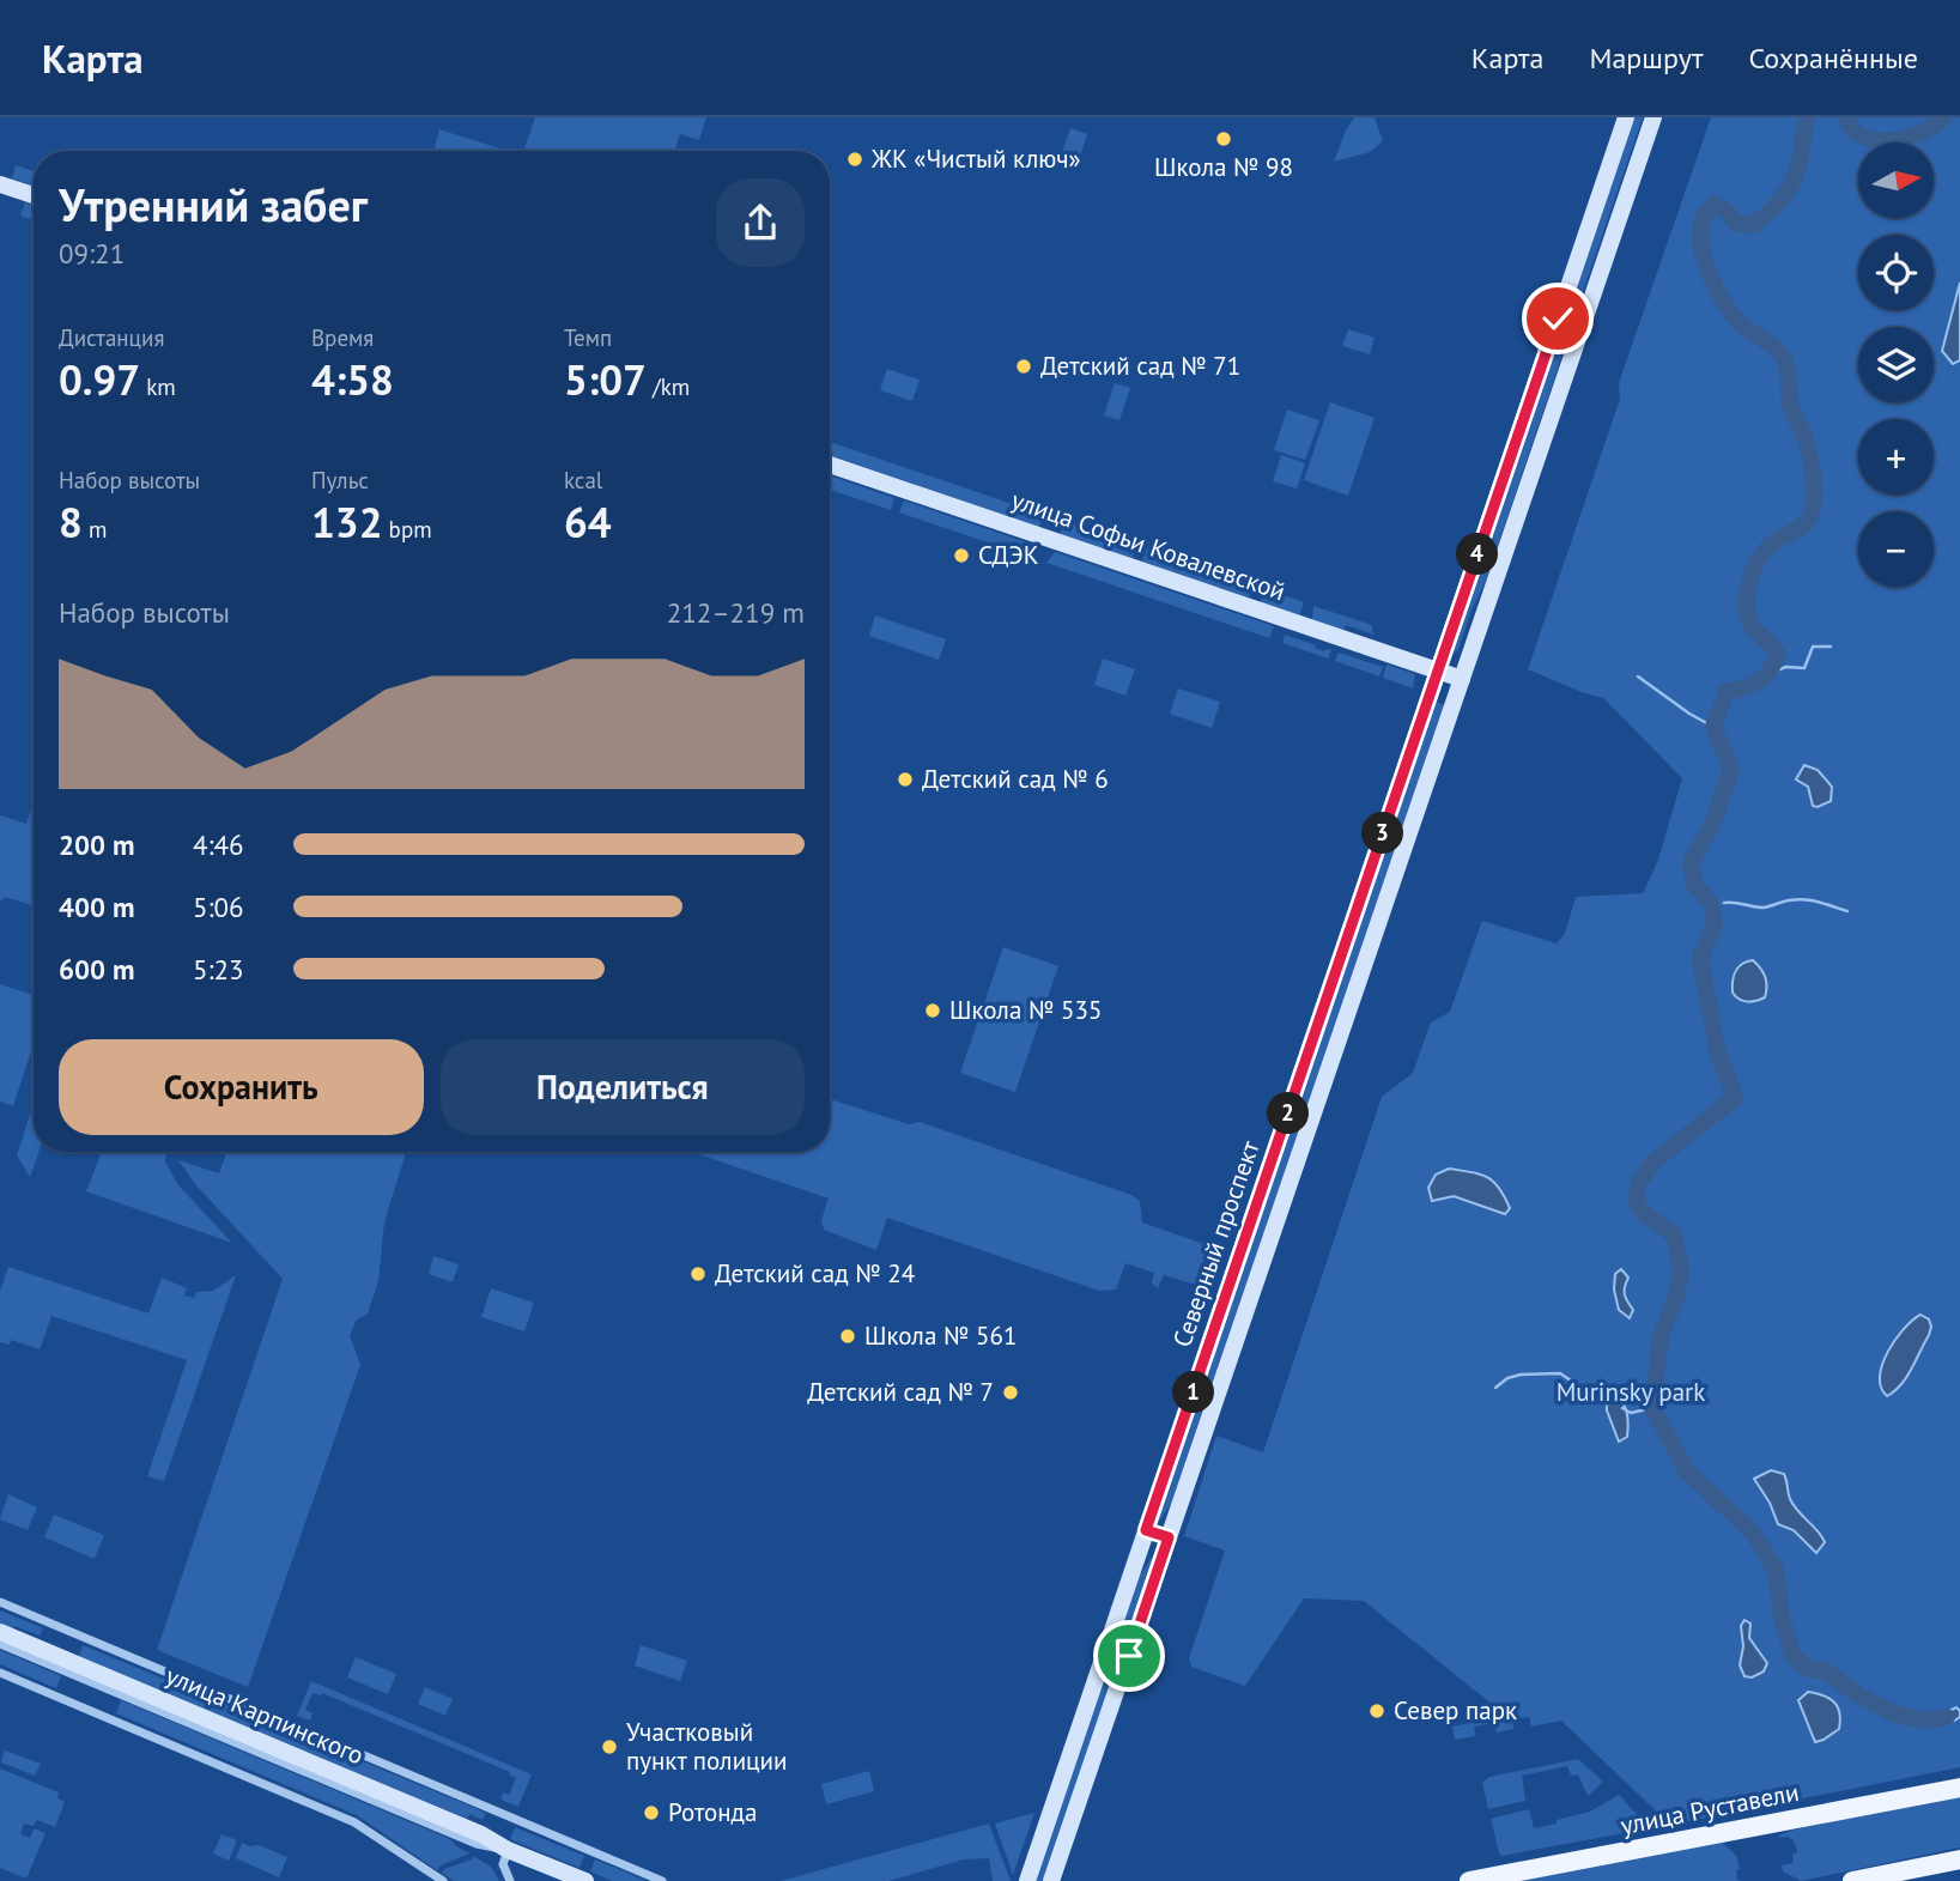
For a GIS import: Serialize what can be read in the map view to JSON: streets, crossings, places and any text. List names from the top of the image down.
{
  "streets": {
    "main road": [
      "улица Софьи Ковалевской",
      "Северный проспект",
      "улица Карпинского",
      "улица Руставели"
    ]
  },
  "crossings": [
    ["улица Софьи Ковалевской", "Северный проспект"]
  ],
  "parks": ["Murinsky park"],
  "places": [
    "Школа № 98",
    "ЖК «Чистый ключ»",
    "Детский сад № 71",
    "СДЭК",
    "Детский сад № 6",
    "Школа № 535",
    "Детский сад № 24",
    "Школа № 561",
    "Детский сад № 7",
    "Север парк",
    "Участковый пункт полиции",
    "Ротонда"
  ],
  "north": "right",
  "page": {
    "header": "Карта",
    "nav": ["Карта", "Маршрут", "Сохранённые"],
    "map_buttons": ["+", "−"],
    "heading": ["Утренний забег", "09:21"],
    "stats": [
      ["Дистанция", "0.97 km"],
      ["Время", "4:58"],
      ["Темп", "5:07 /km"],
      ["Набор высоты", "8 m"],
      ["Пульс", "132 bpm"],
      ["kcal", "64"]
    ],
    "pins": [
      "4",
      "3",
      "2",
      "1"
    ],
    "chart": ["Набор высоты", "212–219 m"],
    "list": [
      {
        "name": "200 m",
        "note": "4:46"
      },
      {
        "name": "400 m",
        "note": "5:06"
      },
      {
        "name": "600 m",
        "note": "5:23"
      }
    ],
    "buttons": ["Сохранить", "Поделиться"]
  }
}
